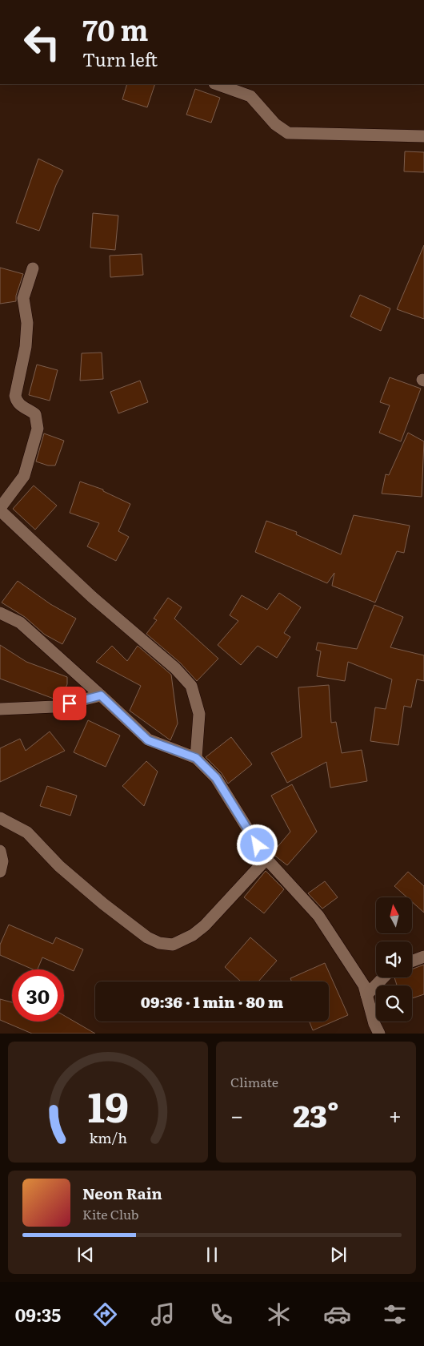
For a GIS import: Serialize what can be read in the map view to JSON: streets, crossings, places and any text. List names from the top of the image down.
{
  "north": "top",
  "page": {
    "turn": ["70 m", "Turn left"],
    "limit": "30",
    "trip": "09:36 · 1 min · 80 m",
    "tile": "Climate",
    "heat": ["−", "23°", "+"],
    "song": ["Neon Rain", "Kite Club"],
    "tabs": "09:35",
    "gauge": ["19", "km/h"]
  }
}
